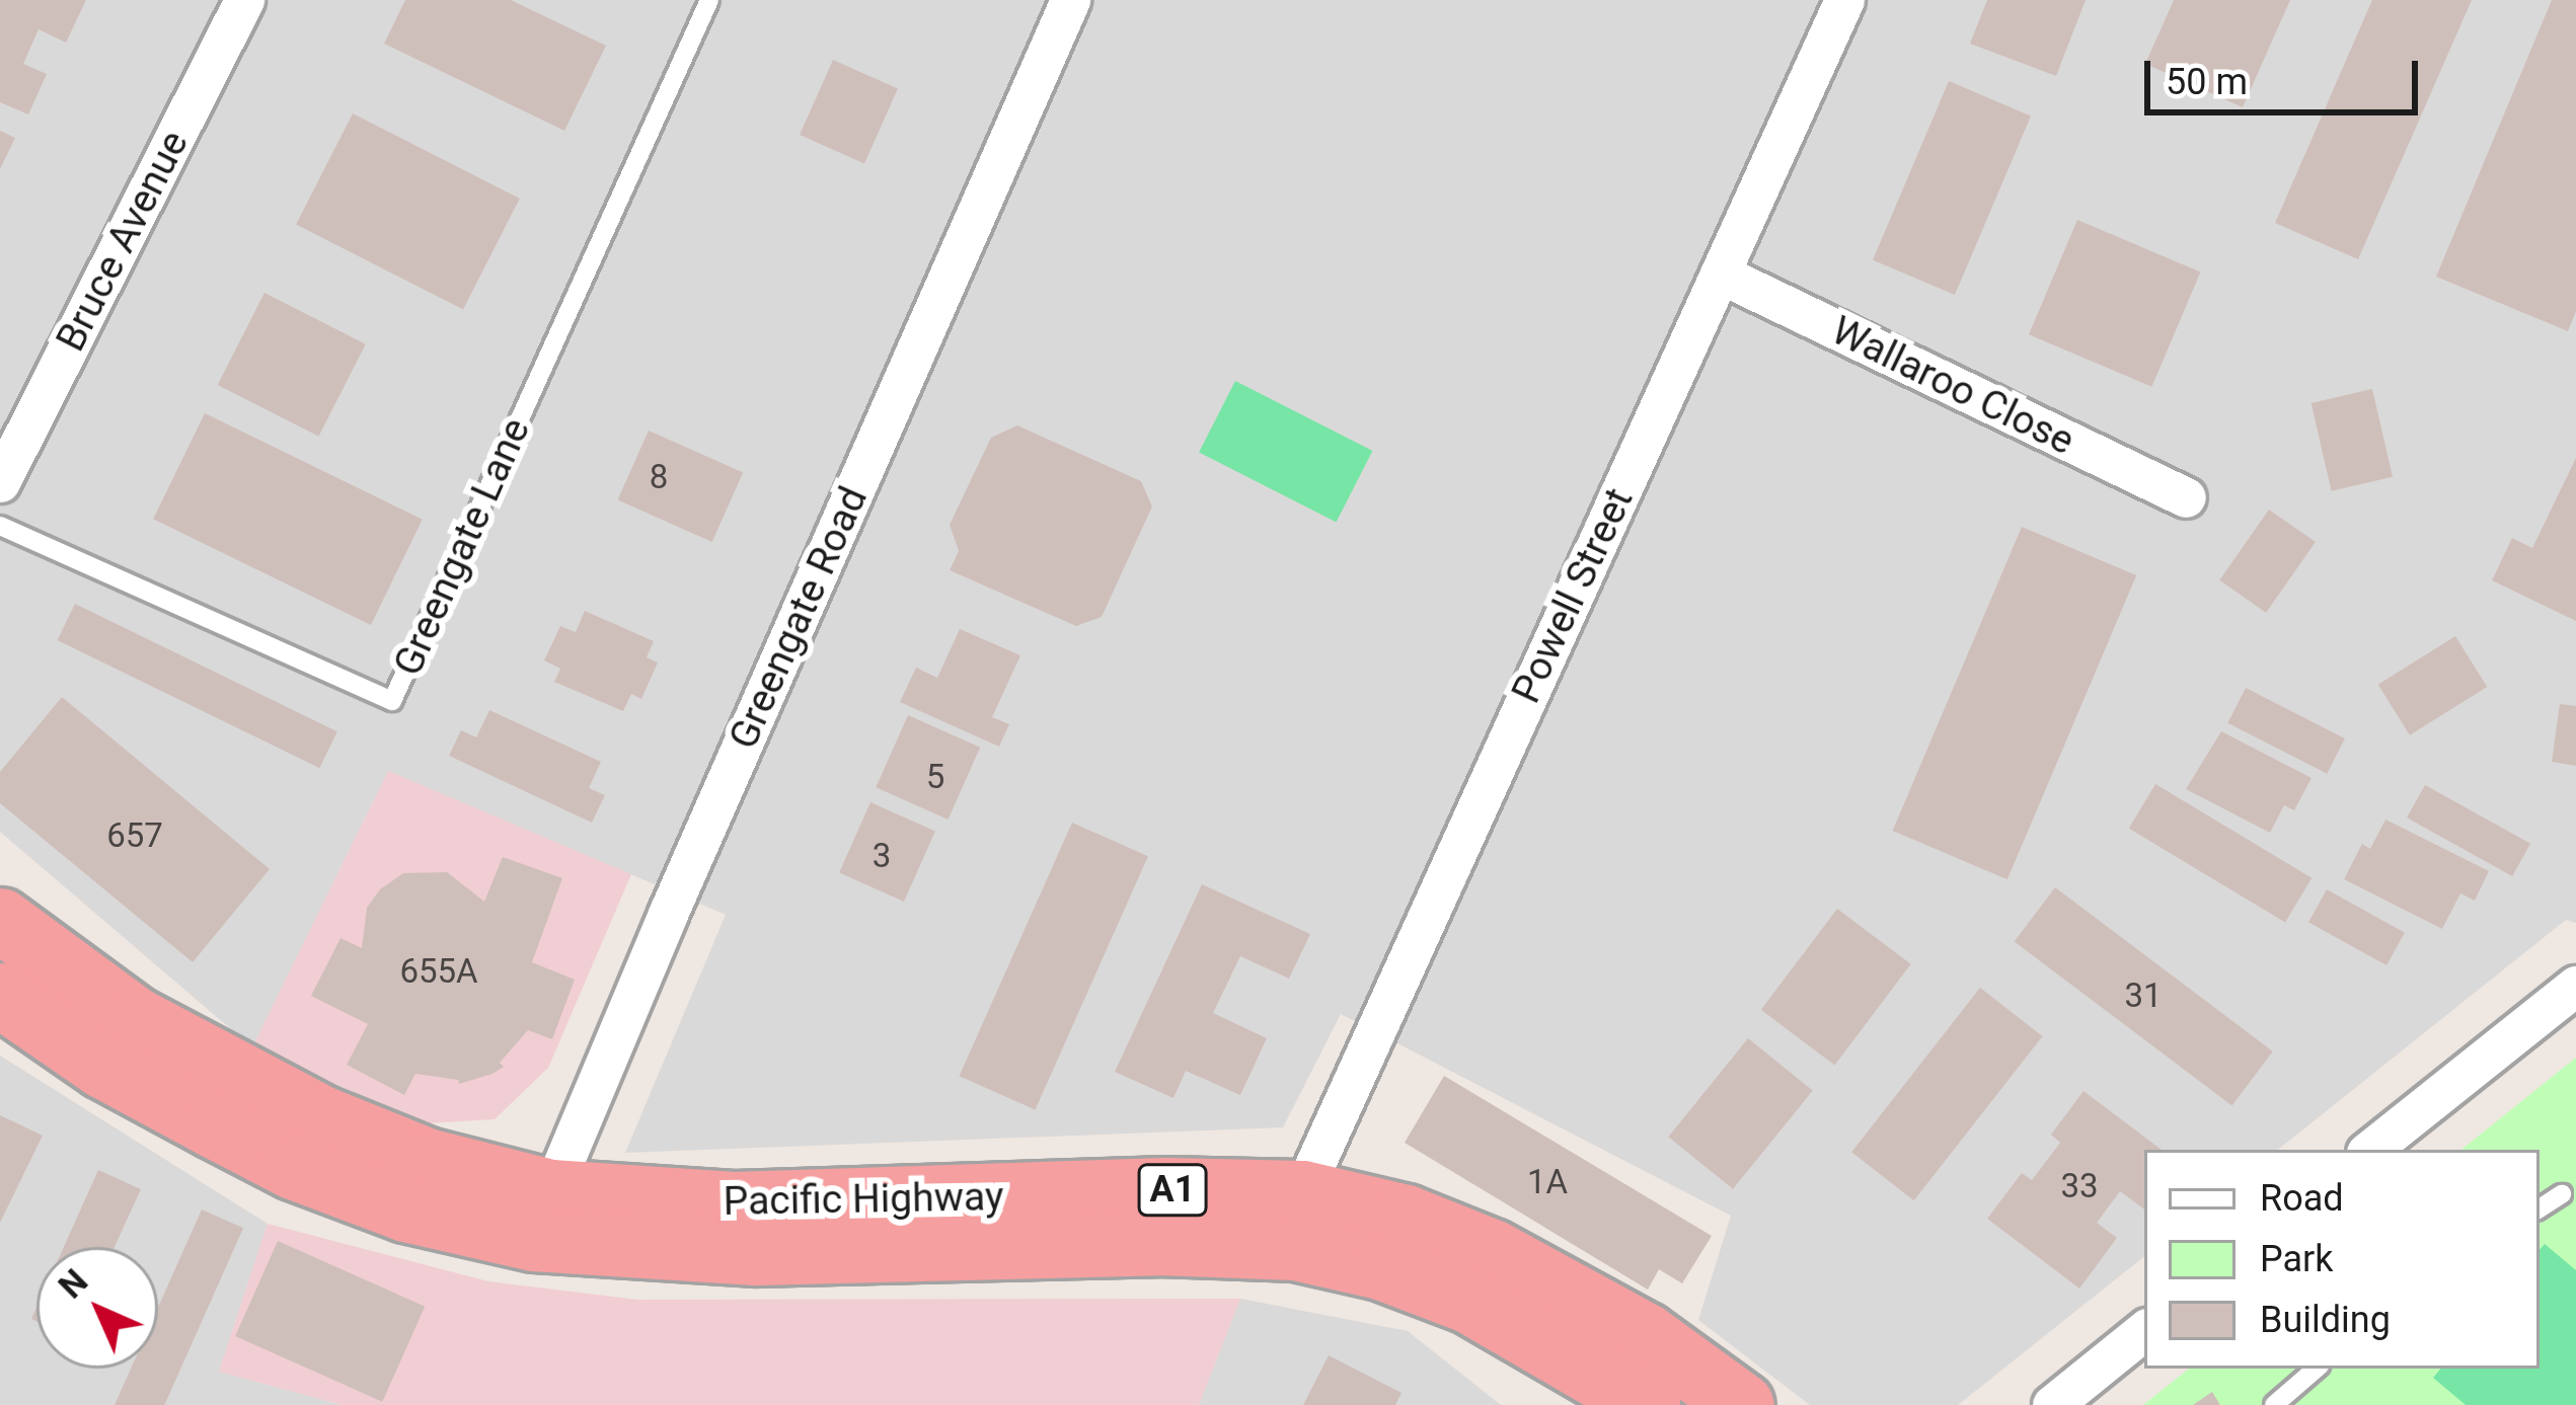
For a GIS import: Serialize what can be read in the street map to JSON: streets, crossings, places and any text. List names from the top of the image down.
{
  "streets": {
    "highway": ["A1", "Pacific Highway"],
    "street": [
      "Bruce Avenue",
      "Wallaroo Close",
      "Powell Street",
      "Greengate Road"
    ],
    "lane": ["Greengate Lane"]
  },
  "crossings": [
    ["Wallaroo Close", "Powell Street"],
    ["Powell Street", "Pacific Highway"],
    ["Greengate Road", "Pacific Highway"]
  ],
  "house_numbers": [
    "8",
    "5",
    "657",
    "3",
    "655A",
    "31",
    "1A",
    "33"
  ],
  "legend": ["Road", "Park", "Building"],
  "scale_bar": "50 m",
  "north": "top left"
}
